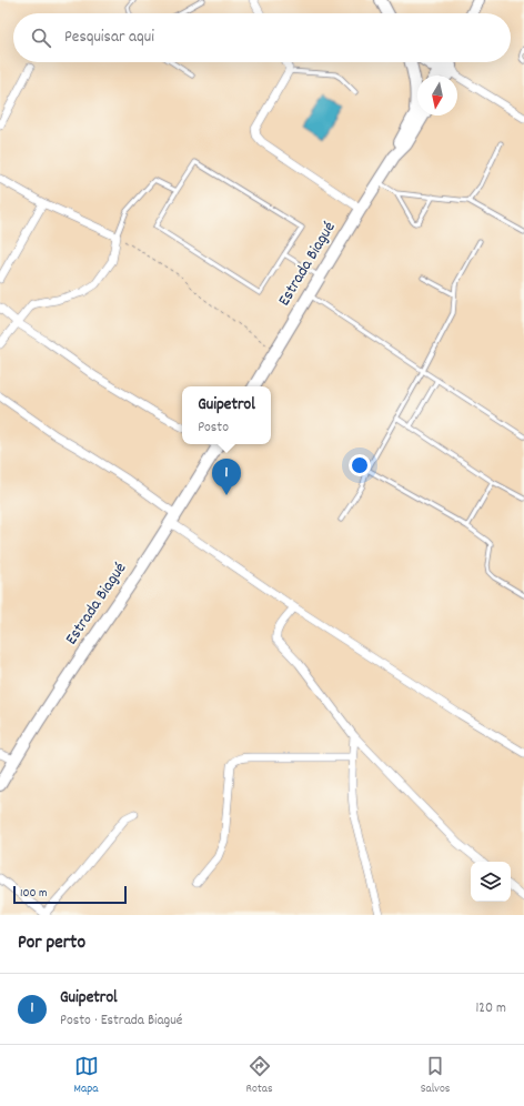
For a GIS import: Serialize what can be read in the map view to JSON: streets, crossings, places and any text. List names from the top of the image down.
{
  "streets": {
    "main road": ["Estrada Biagué"]
  },
  "scale_bar": "100 m",
  "north": "bottom",
  "page": {
    "search": "Pesquisar aqui",
    "popup": ["Guipetrol", "Posto"],
    "pins": "1",
    "scale": "100 m",
    "heading": "Por perto",
    "list": [
      {
        "mark": "1",
        "name": "Guipetrol",
        "note": "Posto · Estrada Biagué",
        "value": "120 m"
      }
    ],
    "nav": ["Mapa", "Rotas", "Salvos"]
  }
}
